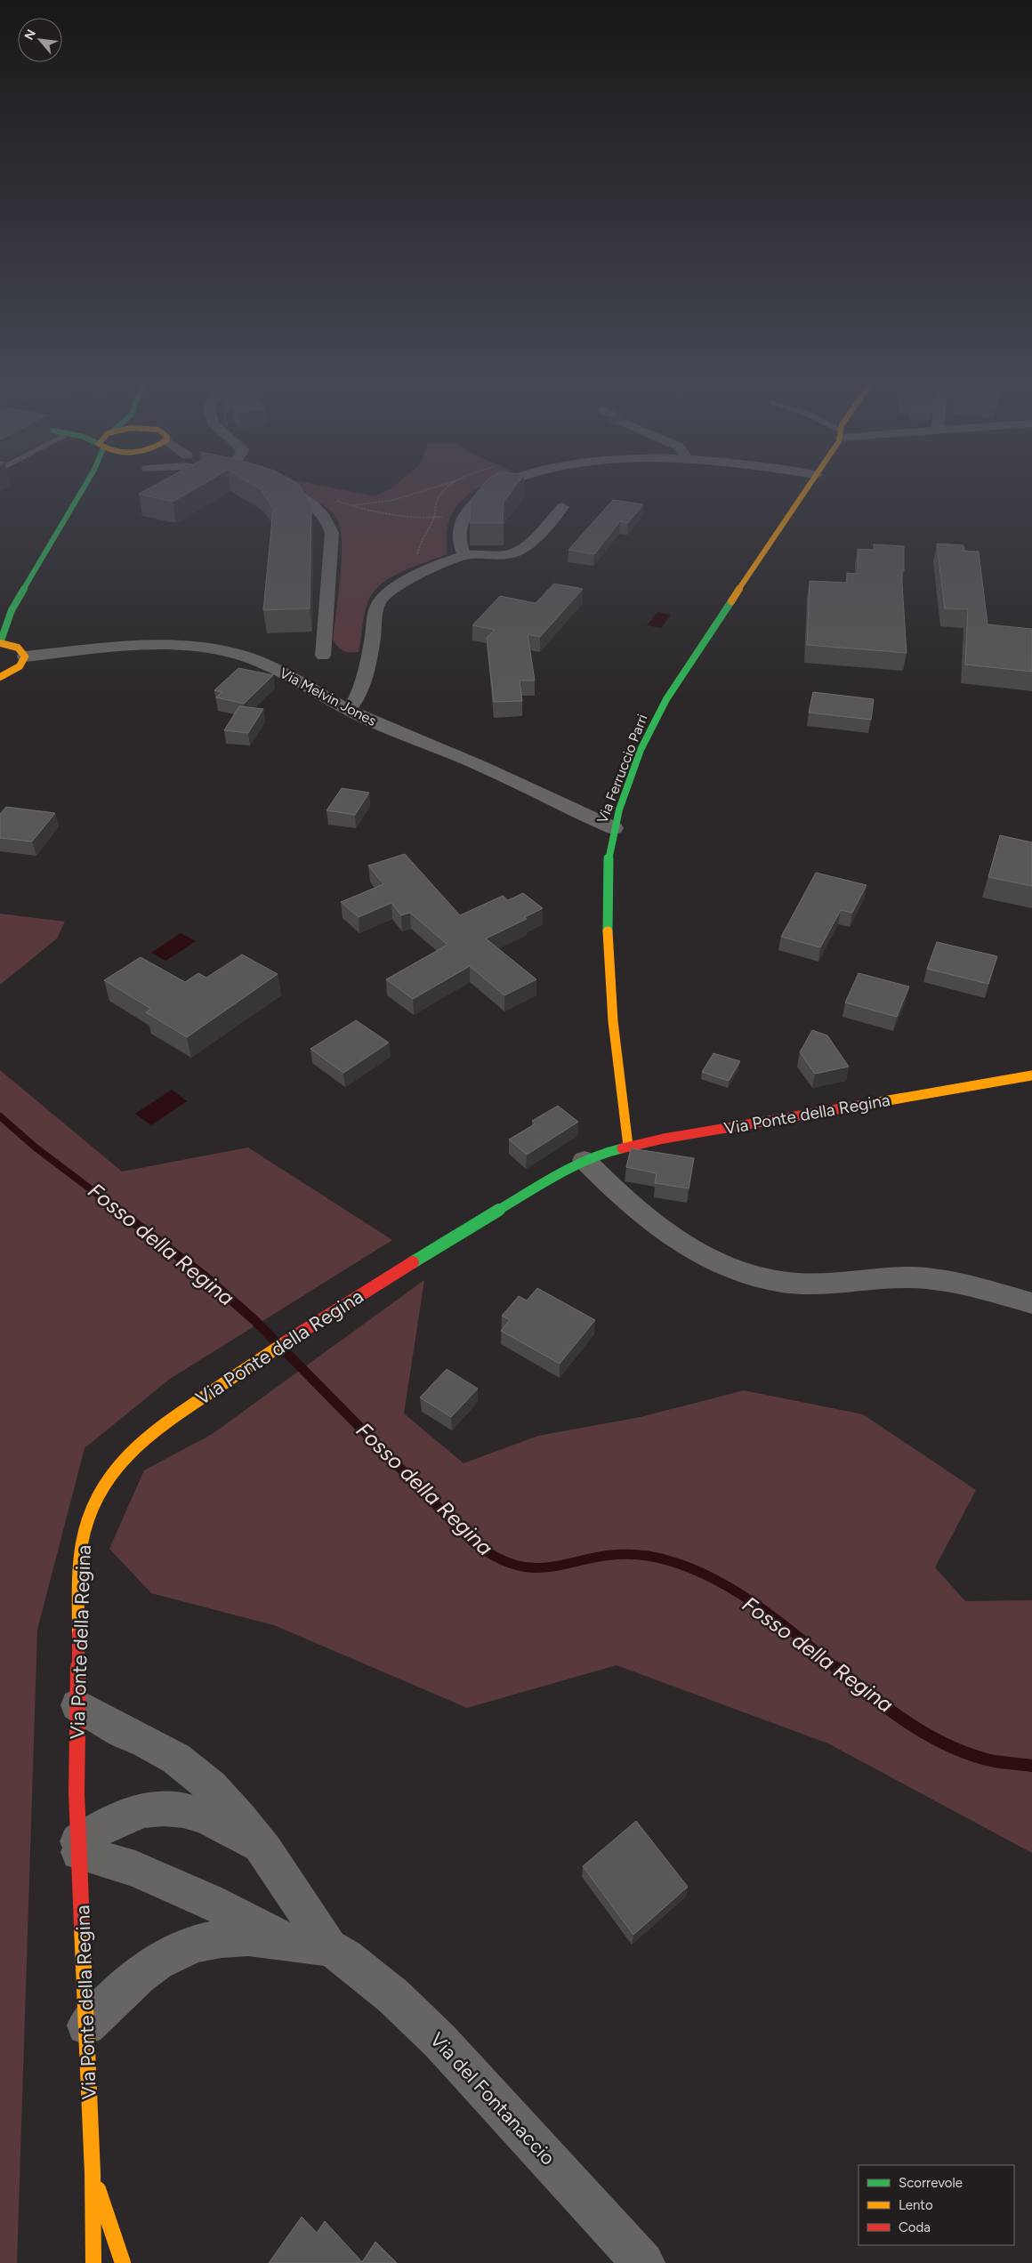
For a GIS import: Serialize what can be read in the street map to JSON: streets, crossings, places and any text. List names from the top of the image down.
{
  "streets": {
    "street": [
      "Via Melvin Jones",
      "Via Ferruccio Parri",
      "Via Ponte della Regina",
      "Via del Fontanaccio"
    ]
  },
  "crossings": [
    ["Via Melvin Jones", "Via Ferruccio Parri"],
    ["Via Ferruccio Parri", "Via Ponte della Regina"],
    ["Via Ponte della Regina", "Via del Fontanaccio"]
  ],
  "water": ["Fosso della Regina"],
  "legend": ["Scorrevole", "Lento", "Coda"],
  "north": "top left"
}
